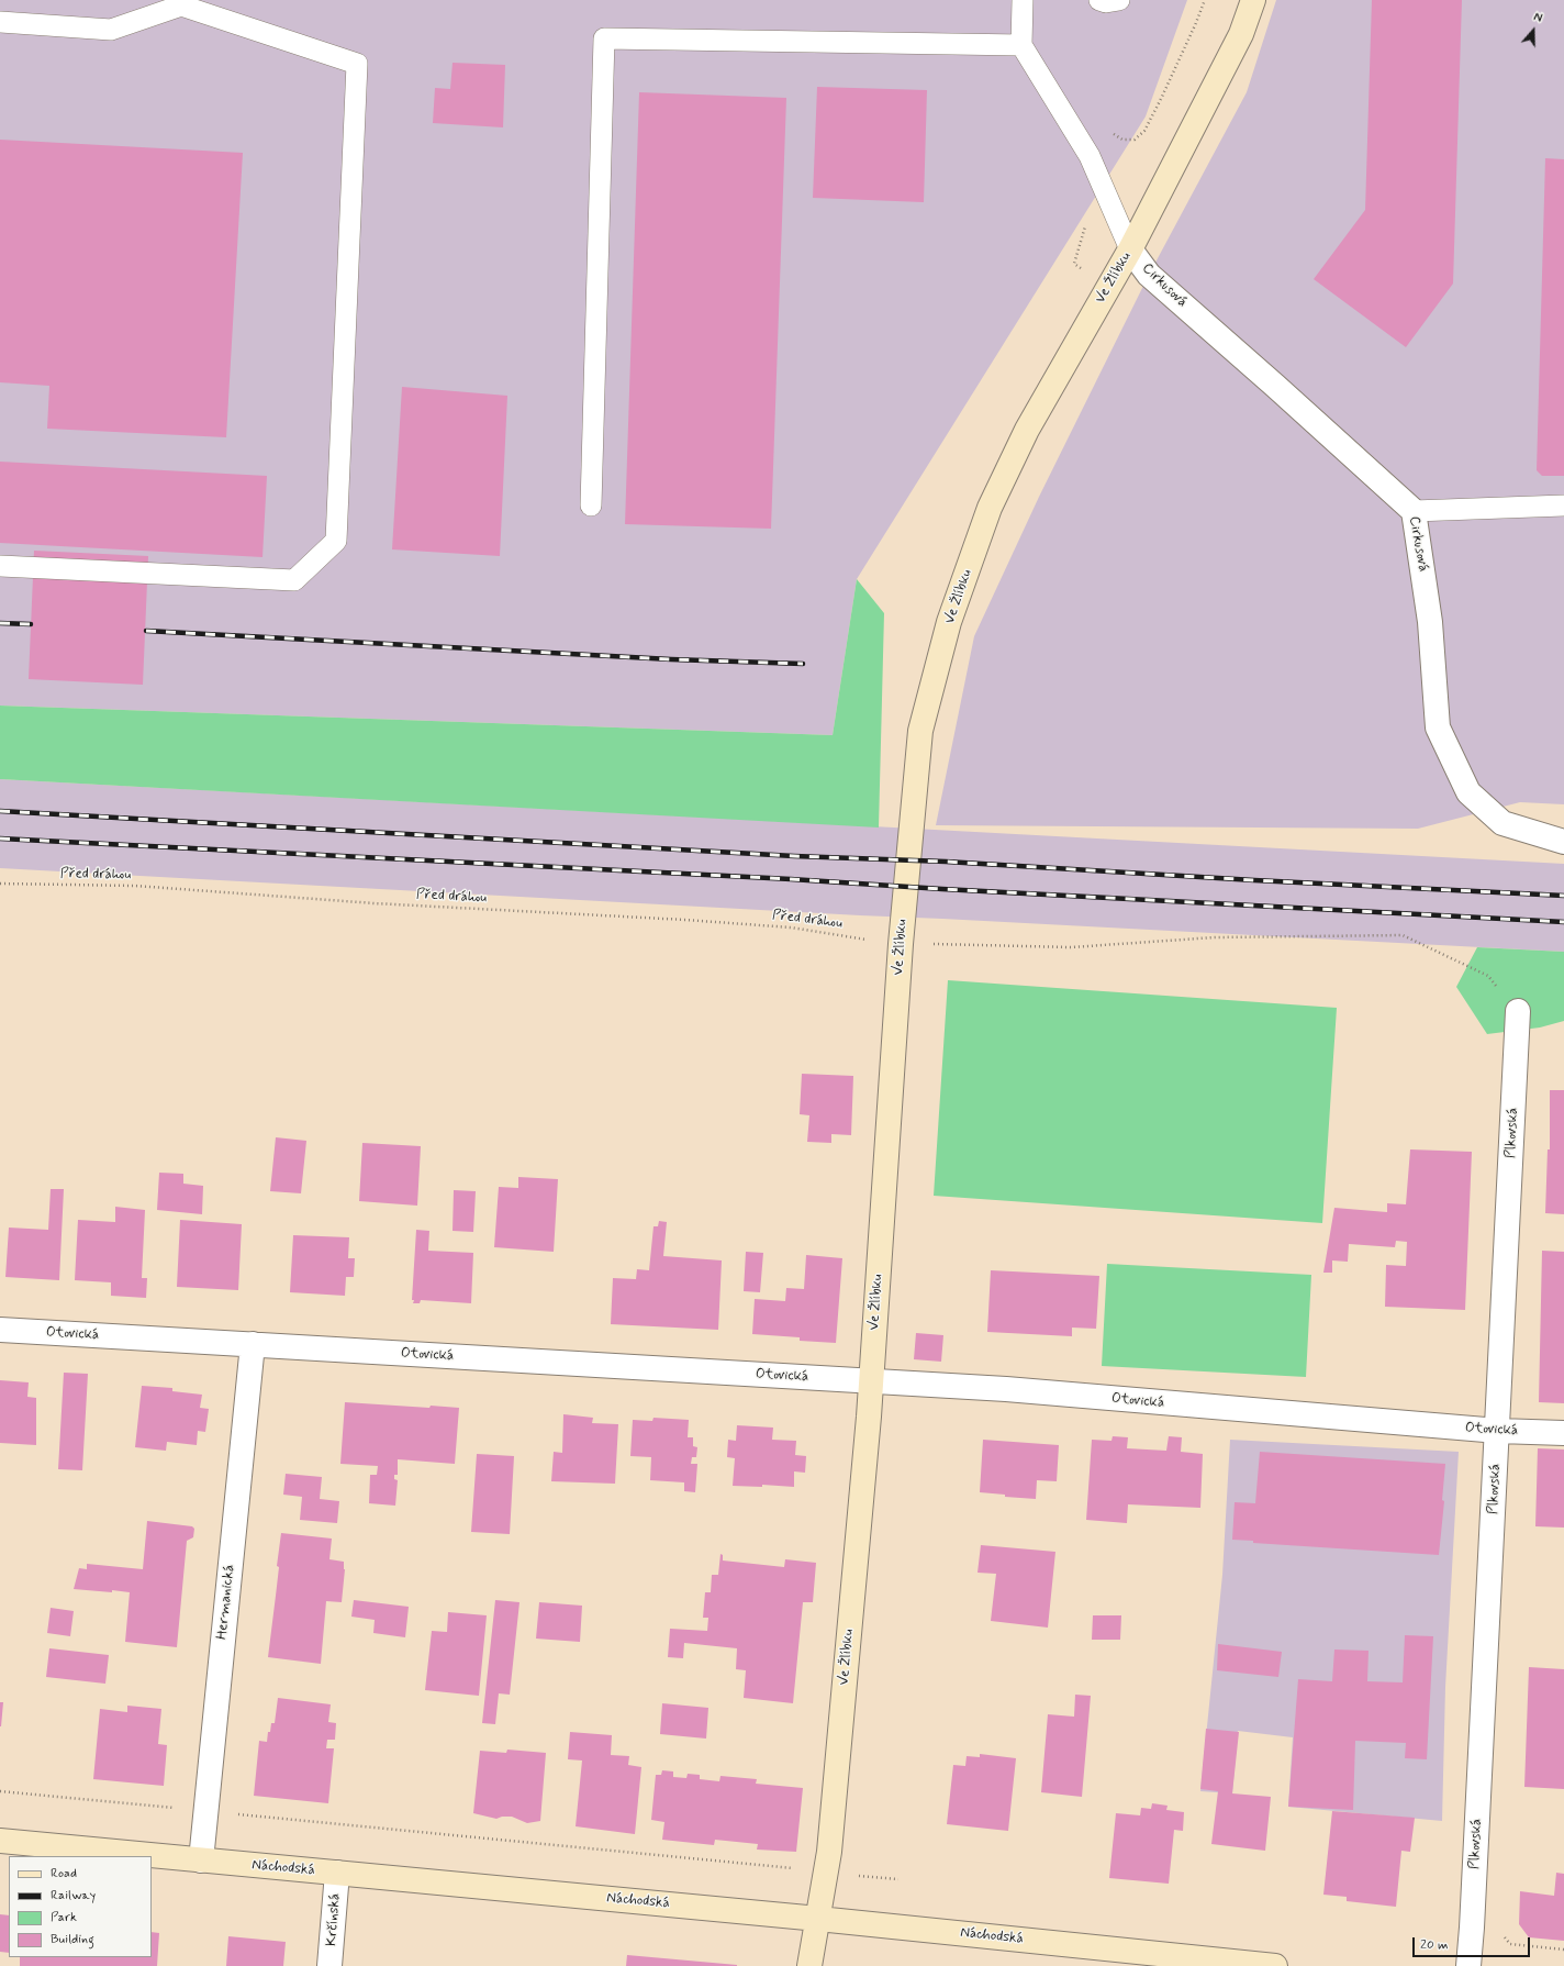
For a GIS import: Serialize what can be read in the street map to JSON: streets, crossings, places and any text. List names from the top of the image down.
{
  "streets": {
    "street": [
      "Ve Žlíbku",
      "Cirkusová",
      "Plkovská",
      "Otovická",
      "Hermanická",
      "Náchodská",
      "Krčínská"
    ],
    "path": ["Před dráhou"]
  },
  "crossings": [
    ["Ve Žlíbku", "Cirkusová"],
    ["Ve Žlíbku", "Před dráhou"],
    ["Ve Žlíbku", "Otovická"],
    ["Ve Žlíbku", "Náchodská"],
    ["Před dráhou", "Plkovská"],
    ["Plkovská", "Otovická"],
    ["Otovická", "Hermanická"],
    ["Hermanická", "Náchodská"],
    ["Náchodská", "Krčínská"]
  ],
  "legend": [
    "Road",
    "Railway",
    "Park",
    "Building"
  ],
  "scale_bar": "20 m",
  "north": "top"
}
